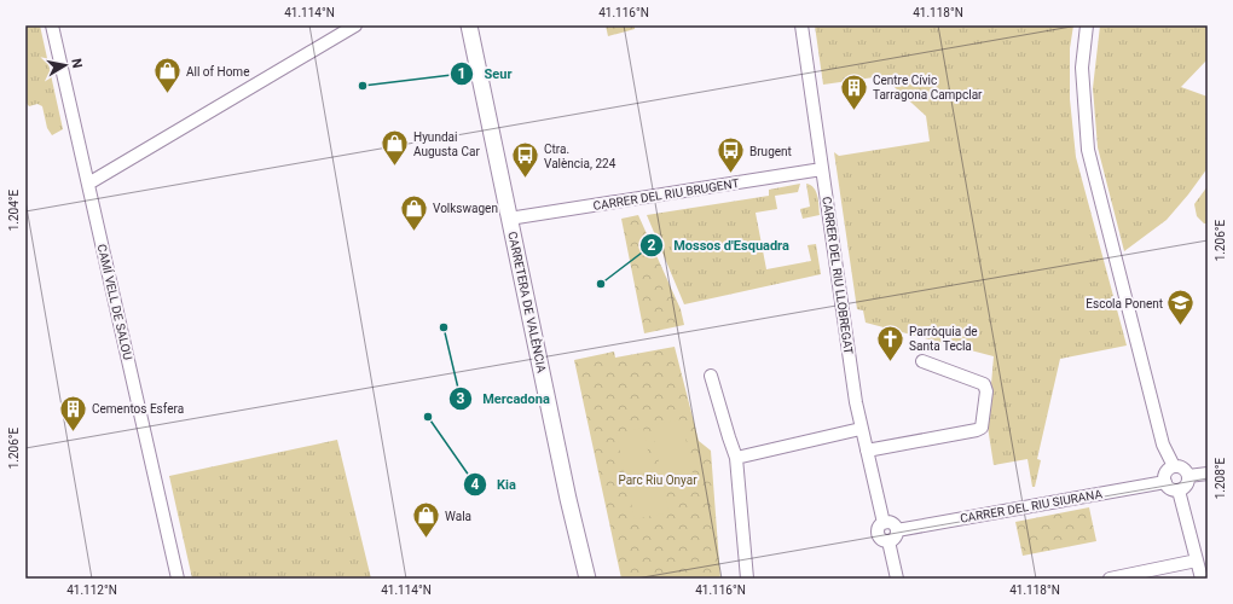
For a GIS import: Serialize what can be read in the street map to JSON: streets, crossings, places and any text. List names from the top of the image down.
{
  "streets": {
    "main road": ["CARRETERA DE VALÈNCIA"],
    "street": [
      "CARRER DEL RIU BRUGENT",
      "CARRER DEL RIU LLOBREGAT",
      "CAMÍ VELL DE SALOU",
      "CARRER DEL RIU SIURANA"
    ]
  },
  "crossings": [
    ["CARRER DEL RIU BRUGENT", "CARRER DEL RIU LLOBREGAT"],
    ["CARRER DEL RIU BRUGENT", "CARRETERA DE VALÈNCIA"],
    ["CARRER DEL RIU LLOBREGAT", "CARRER DEL RIU SIURANA"]
  ],
  "parks": ["Parc Riu Onyar"],
  "places": {
    "other": [
      "Seur",
      "Mossos d'Esquadra",
      "Mercadona",
      "Kia"
    ],
    "shop": [
      "All of Home",
      "Hyundai Augusta Car",
      "Volkswagen",
      "Wala"
    ],
    "building": ["Centre Cívic Tarragona Campclar", "Cementos Esfera"],
    "bus stop": ["Brugent", "Ctra. València, 224"],
    "school or university": ["Escola Ponent"],
    "church": ["Parròquia de Santa Tecla"]
  },
  "north": "right",
  "coordinates": [
    "41.114°N",
    "41.116°N",
    "41.118°N",
    "1.204°E",
    "1.206°E",
    "1.208°E",
    "41.112°N"
  ]
}
